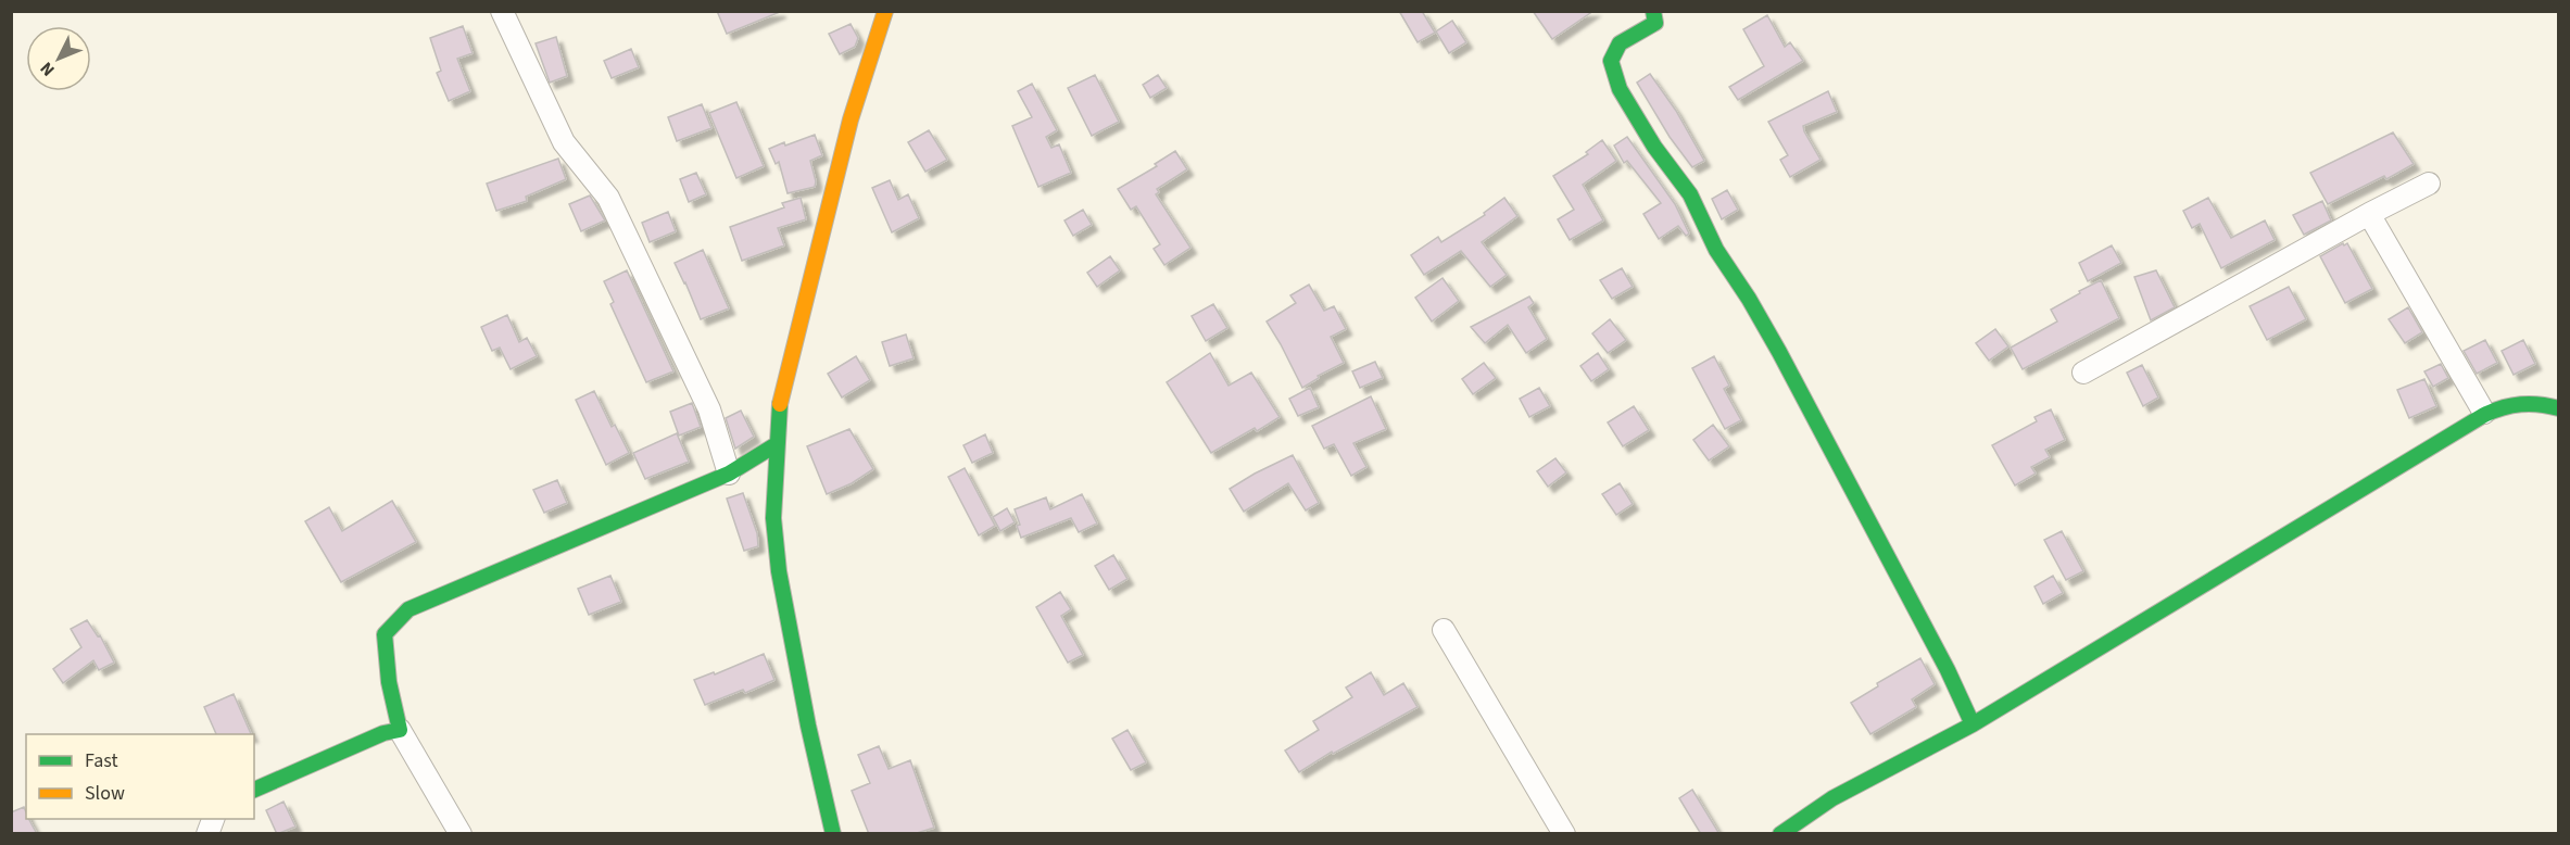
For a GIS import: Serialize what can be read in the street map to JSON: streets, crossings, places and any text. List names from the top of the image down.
{
  "legend": ["Fast", "Slow"],
  "north": "bottom left"
}
